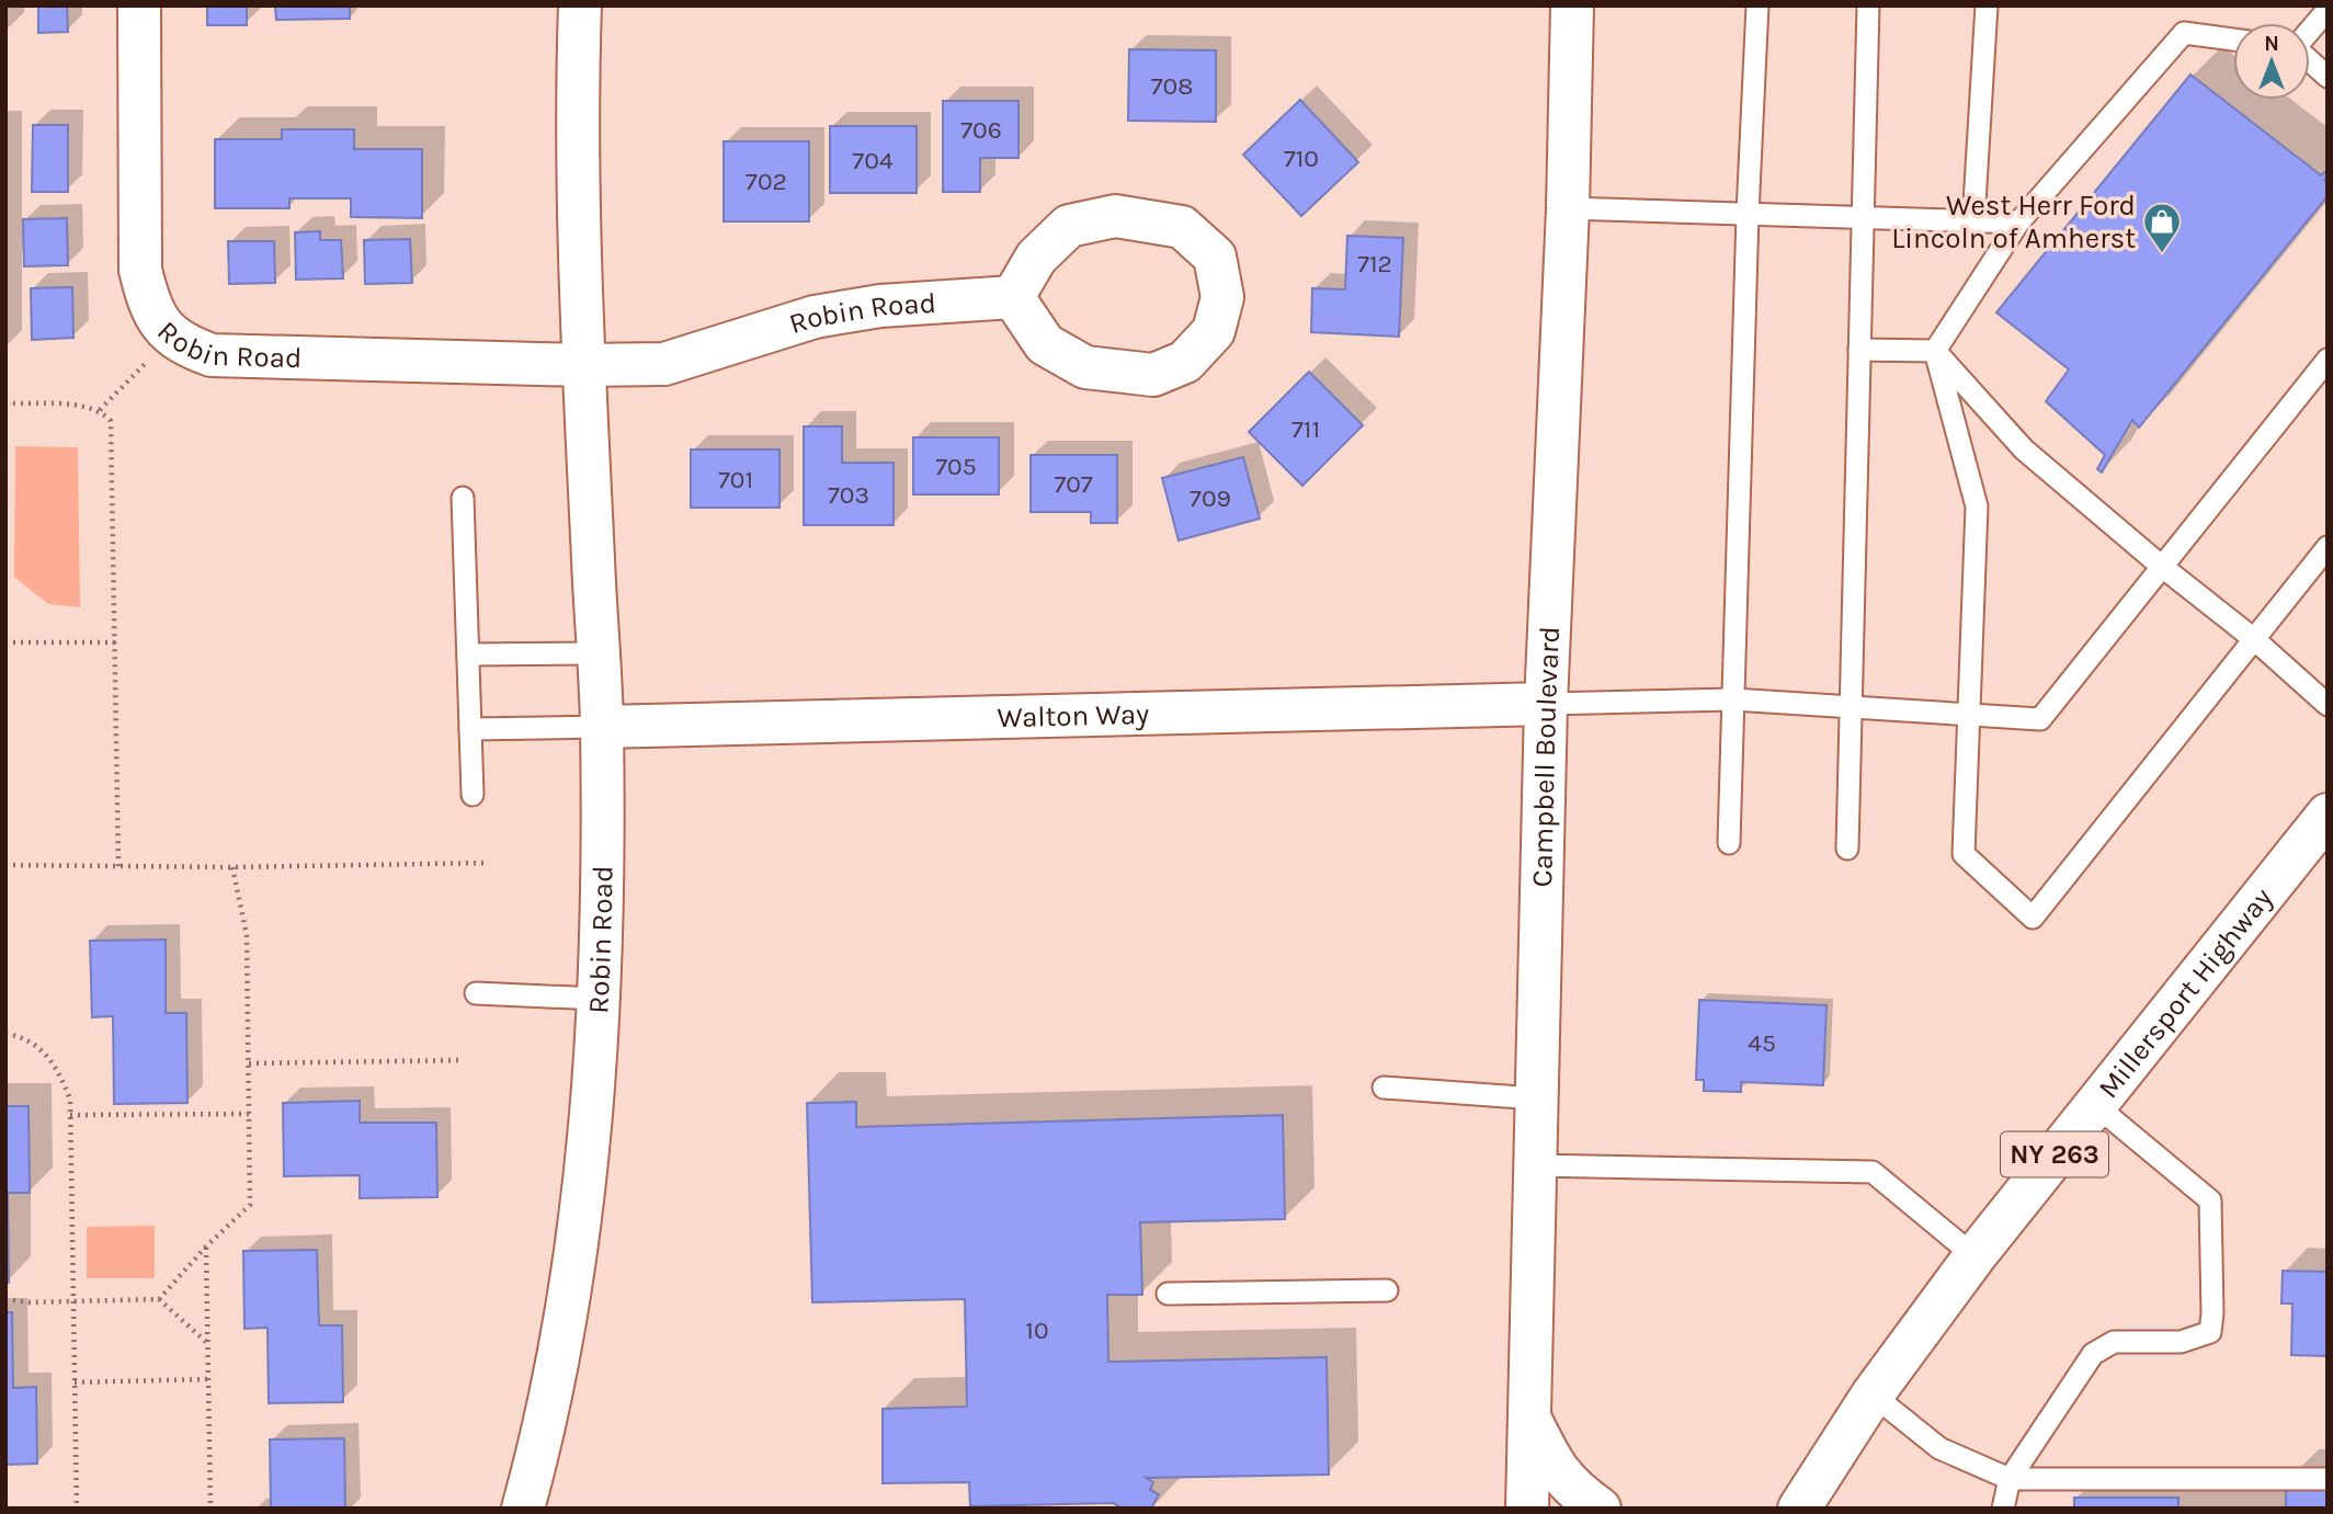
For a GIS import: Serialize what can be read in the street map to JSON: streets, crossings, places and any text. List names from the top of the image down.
{
  "streets": {
    "street": [
      "Robin Road",
      "Walton Way",
      "Campbell Boulevard",
      "Millersport Highway",
      "NY 263"
    ]
  },
  "crossings": [
    ["Robin Road", "Walton Way"],
    ["Walton Way", "Campbell Boulevard"]
  ],
  "places": {
    "shop": ["West Herr Ford Lincoln of Amherst"]
  },
  "house_numbers": [
    "708",
    "706",
    "710",
    "704",
    "702",
    "712",
    "711",
    "705",
    "701",
    "707",
    "703",
    "709",
    "45",
    "10"
  ],
  "north": "top"
}
